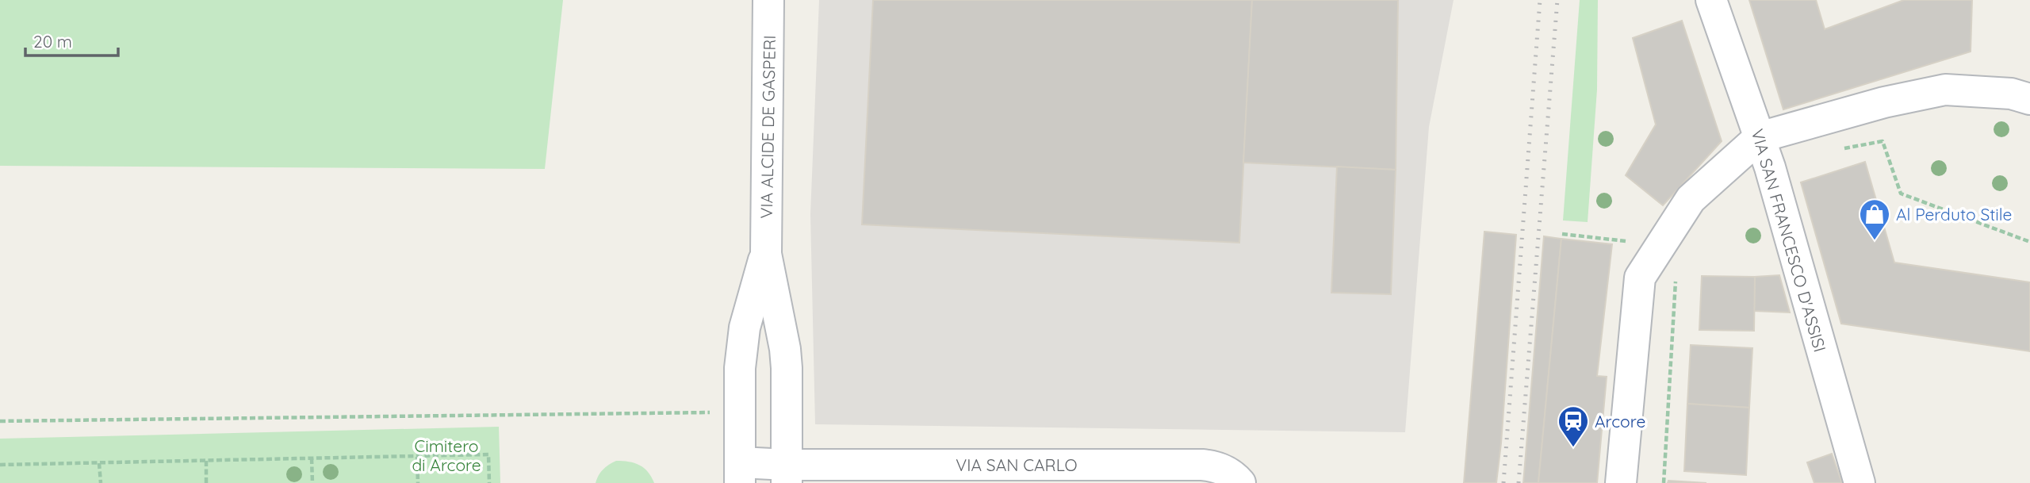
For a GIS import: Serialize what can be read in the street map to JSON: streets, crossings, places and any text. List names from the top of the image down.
{
  "streets": {
    "street": ["VIA ALCIDE DE GASPERI", "VIA SAN FRANCESCO D'ASSISI", "VIA SAN CARLO"]
  },
  "crossings": [
    ["VIA ALCIDE DE GASPERI", "VIA SAN CARLO"]
  ],
  "parks": ["Cimitero di Arcore"],
  "places": {
    "shop": ["Al Perduto Stile"],
    "station": ["Arcore"]
  },
  "scale_bar": "20 m"
}
